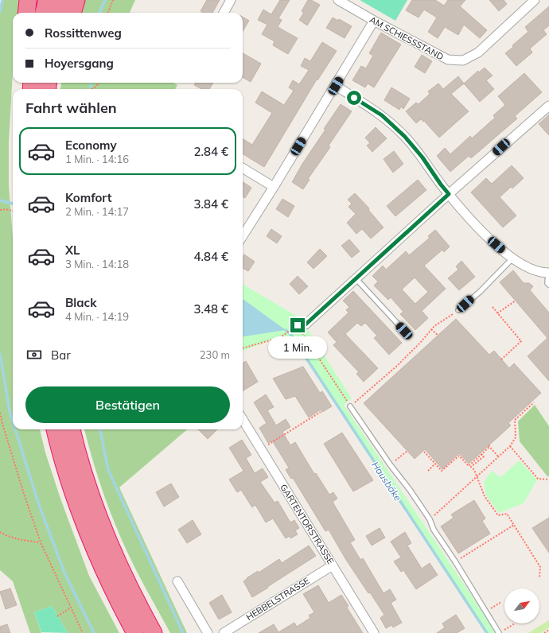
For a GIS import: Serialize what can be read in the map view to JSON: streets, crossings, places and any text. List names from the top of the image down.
{
  "streets": {
    "street": ["AM SCHIESSSTAND", "GARTENTORSTRASSE", "HEBBELSTRASSE"]
  },
  "crossings": [
    ["GARTENTORSTRASSE", "HEBBELSTRASSE"]
  ],
  "water": ["Hausbäke"],
  "north": "top right",
  "page": {
    "banner": ["Rossittenweg", "Hoyersgang"],
    "heading": "Fahrt wählen",
    "list": [
      {
        "name": "Economy",
        "note": "1 Min. · 14:16",
        "value": "2.84 €"
      },
      {
        "name": "Komfort",
        "note": "2 Min. · 14:17",
        "value": "3.84 €"
      },
      {
        "name": "XL",
        "note": "3 Min. · 14:18",
        "value": "4.84 €"
      },
      {
        "name": "Black",
        "note": "4 Min. · 14:19",
        "value": "3.48 €"
      }
    ],
    "bubble": "1 Min.",
    "pay": ["Bar", "230 m"],
    "buttons": "Bestätigen"
  }
}
